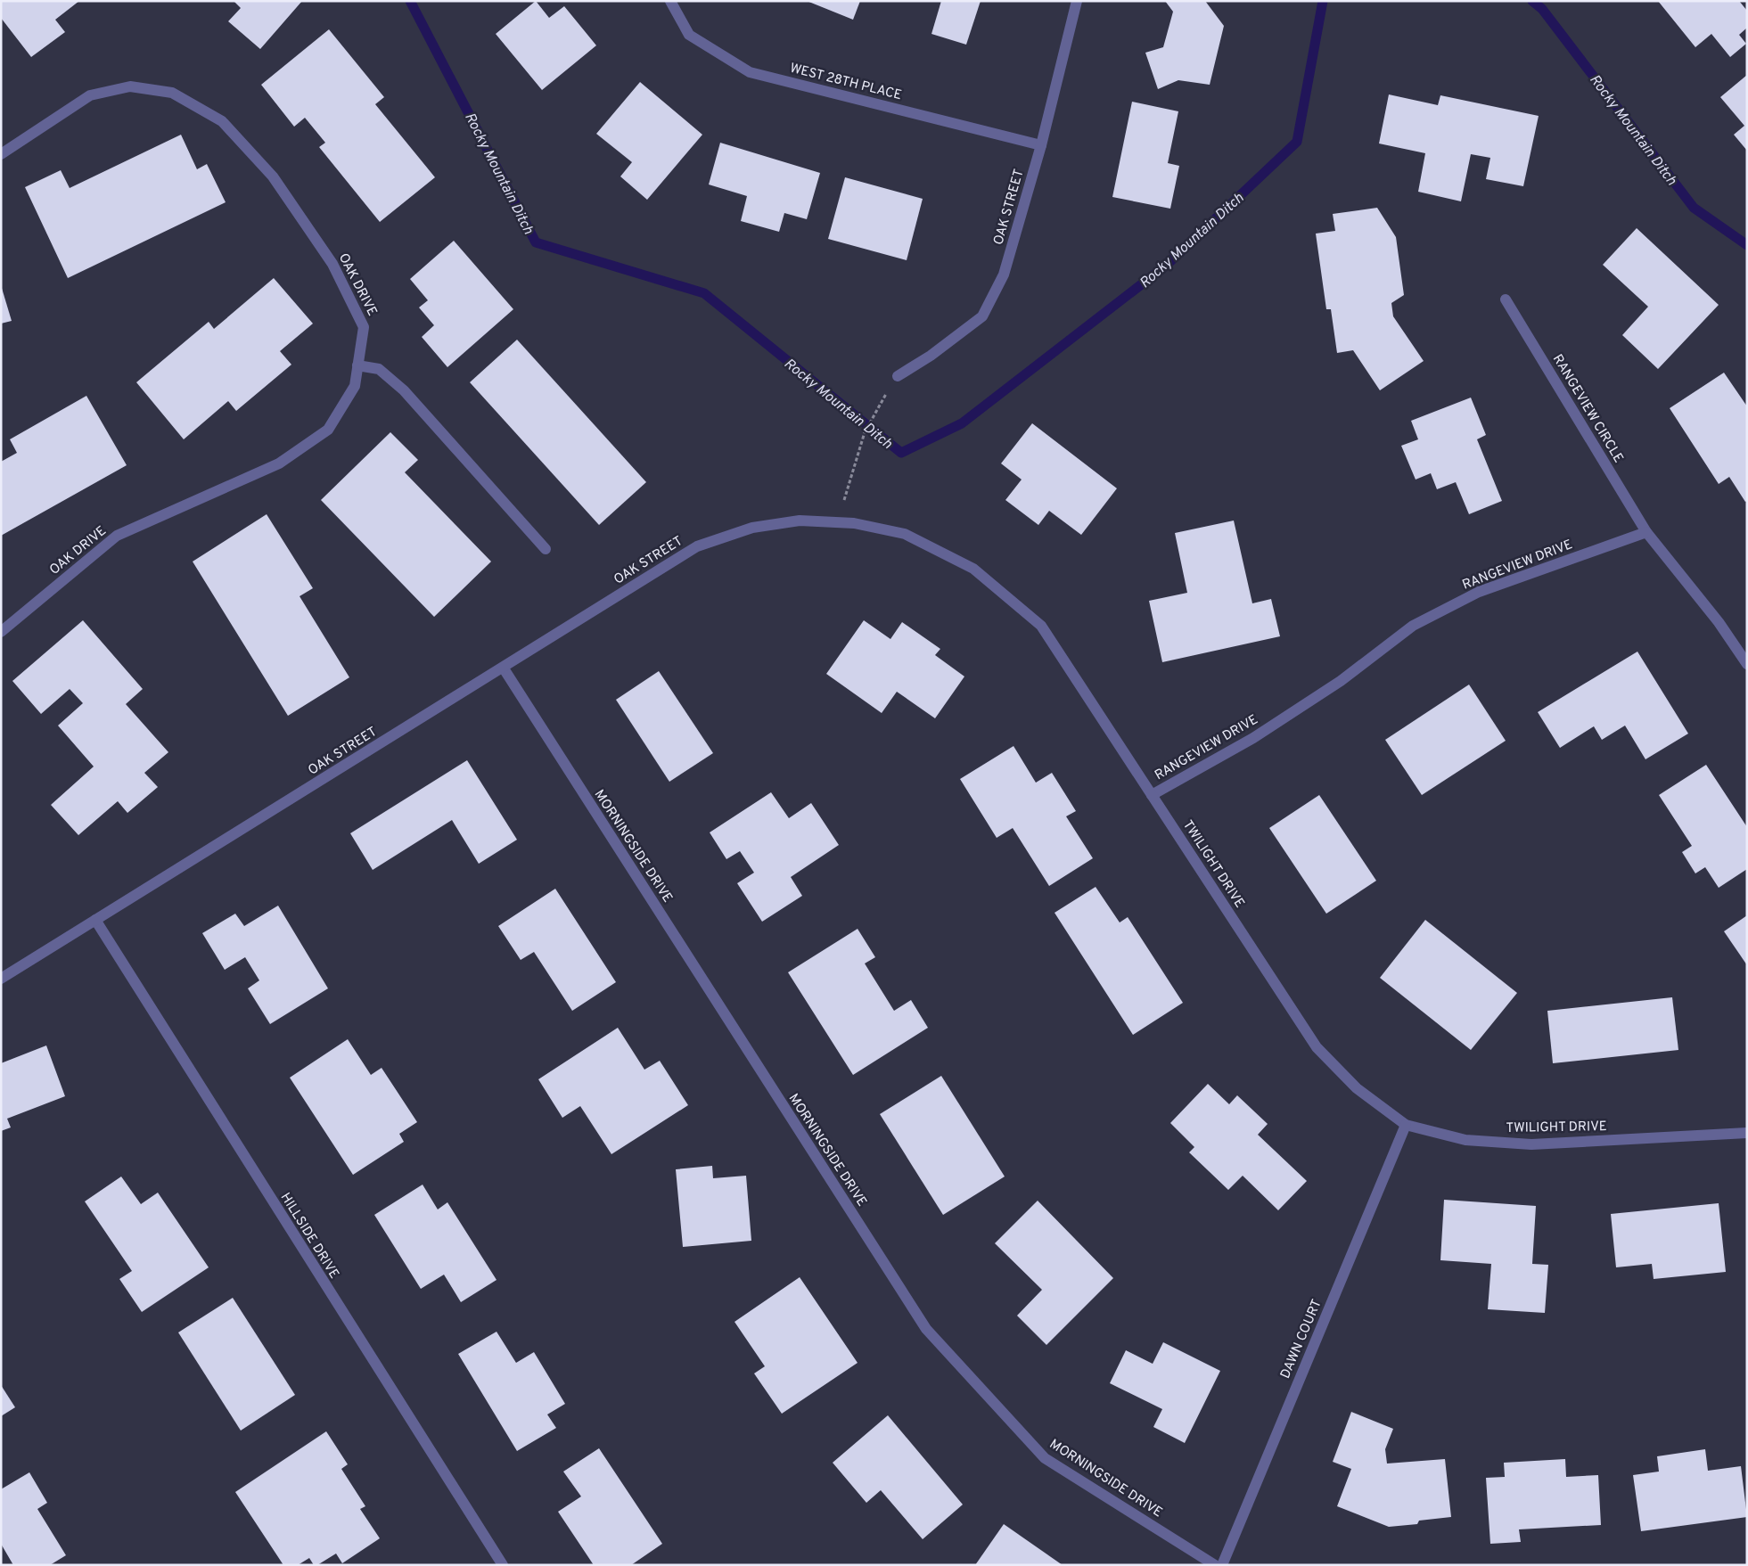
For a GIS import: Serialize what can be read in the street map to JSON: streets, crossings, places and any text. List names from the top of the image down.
{
  "streets": {
    "street": [
      "WEST 28TH PLACE",
      "OAK STREET",
      "OAK DRIVE",
      "RANGEVIEW CIRCLE",
      "RANGEVIEW DRIVE",
      "MORNINGSIDE DRIVE",
      "TWILIGHT DRIVE",
      "HILLSIDE DRIVE",
      "DAWN COURT"
    ]
  },
  "crossings": [
    ["WEST 28TH PLACE", "OAK STREET"],
    ["OAK STREET", "MORNINGSIDE DRIVE"],
    ["OAK STREET", "TWILIGHT DRIVE"],
    ["OAK STREET", "HILLSIDE DRIVE"],
    ["RANGEVIEW CIRCLE", "RANGEVIEW DRIVE"],
    ["RANGEVIEW DRIVE", "TWILIGHT DRIVE"],
    ["TWILIGHT DRIVE", "DAWN COURT"]
  ],
  "water": ["Rocky Mountain Ditch"]
}
